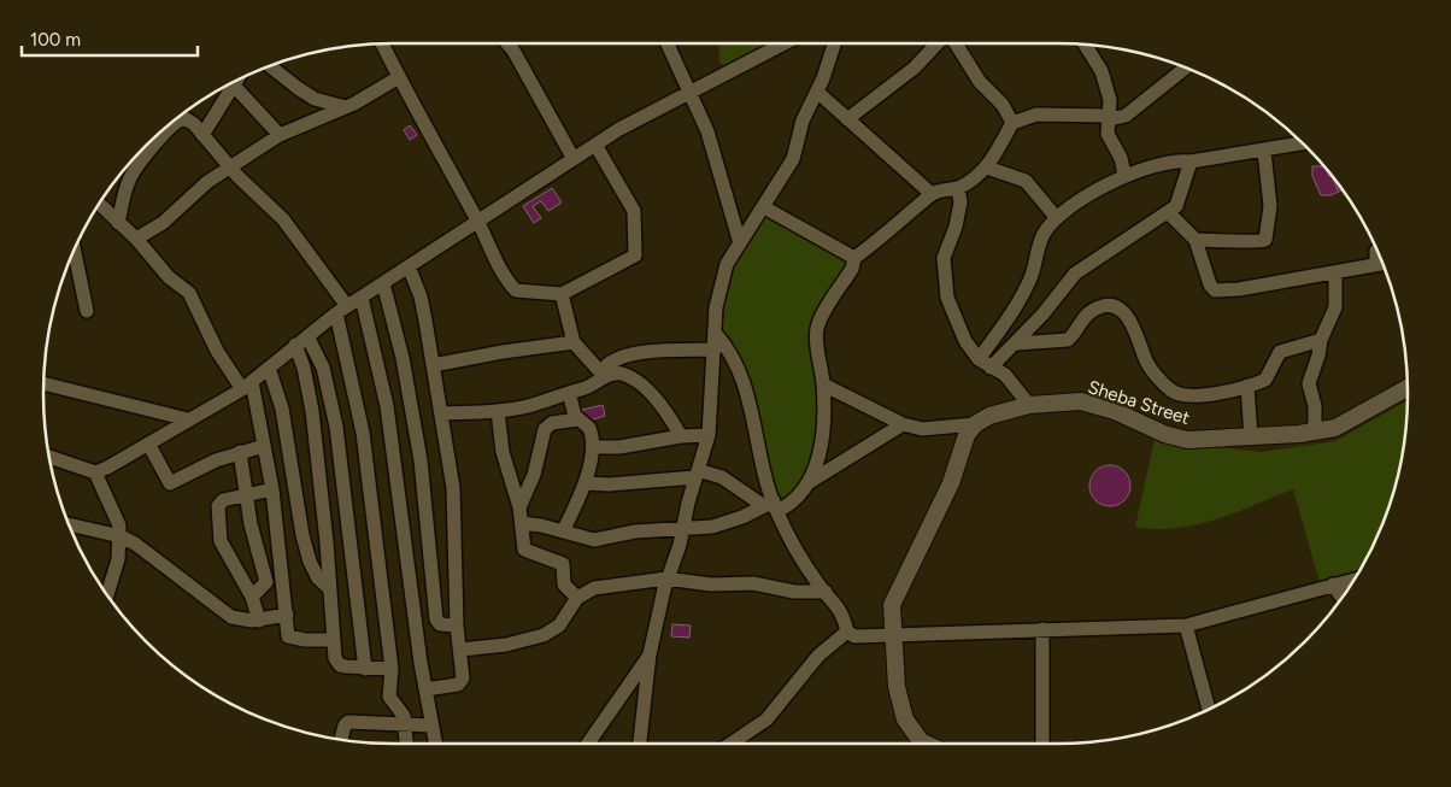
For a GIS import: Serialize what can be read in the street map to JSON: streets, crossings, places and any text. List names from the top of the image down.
{
  "streets": {
    "street": ["Sheba Street"]
  },
  "scale_bar": "100 m"
}
